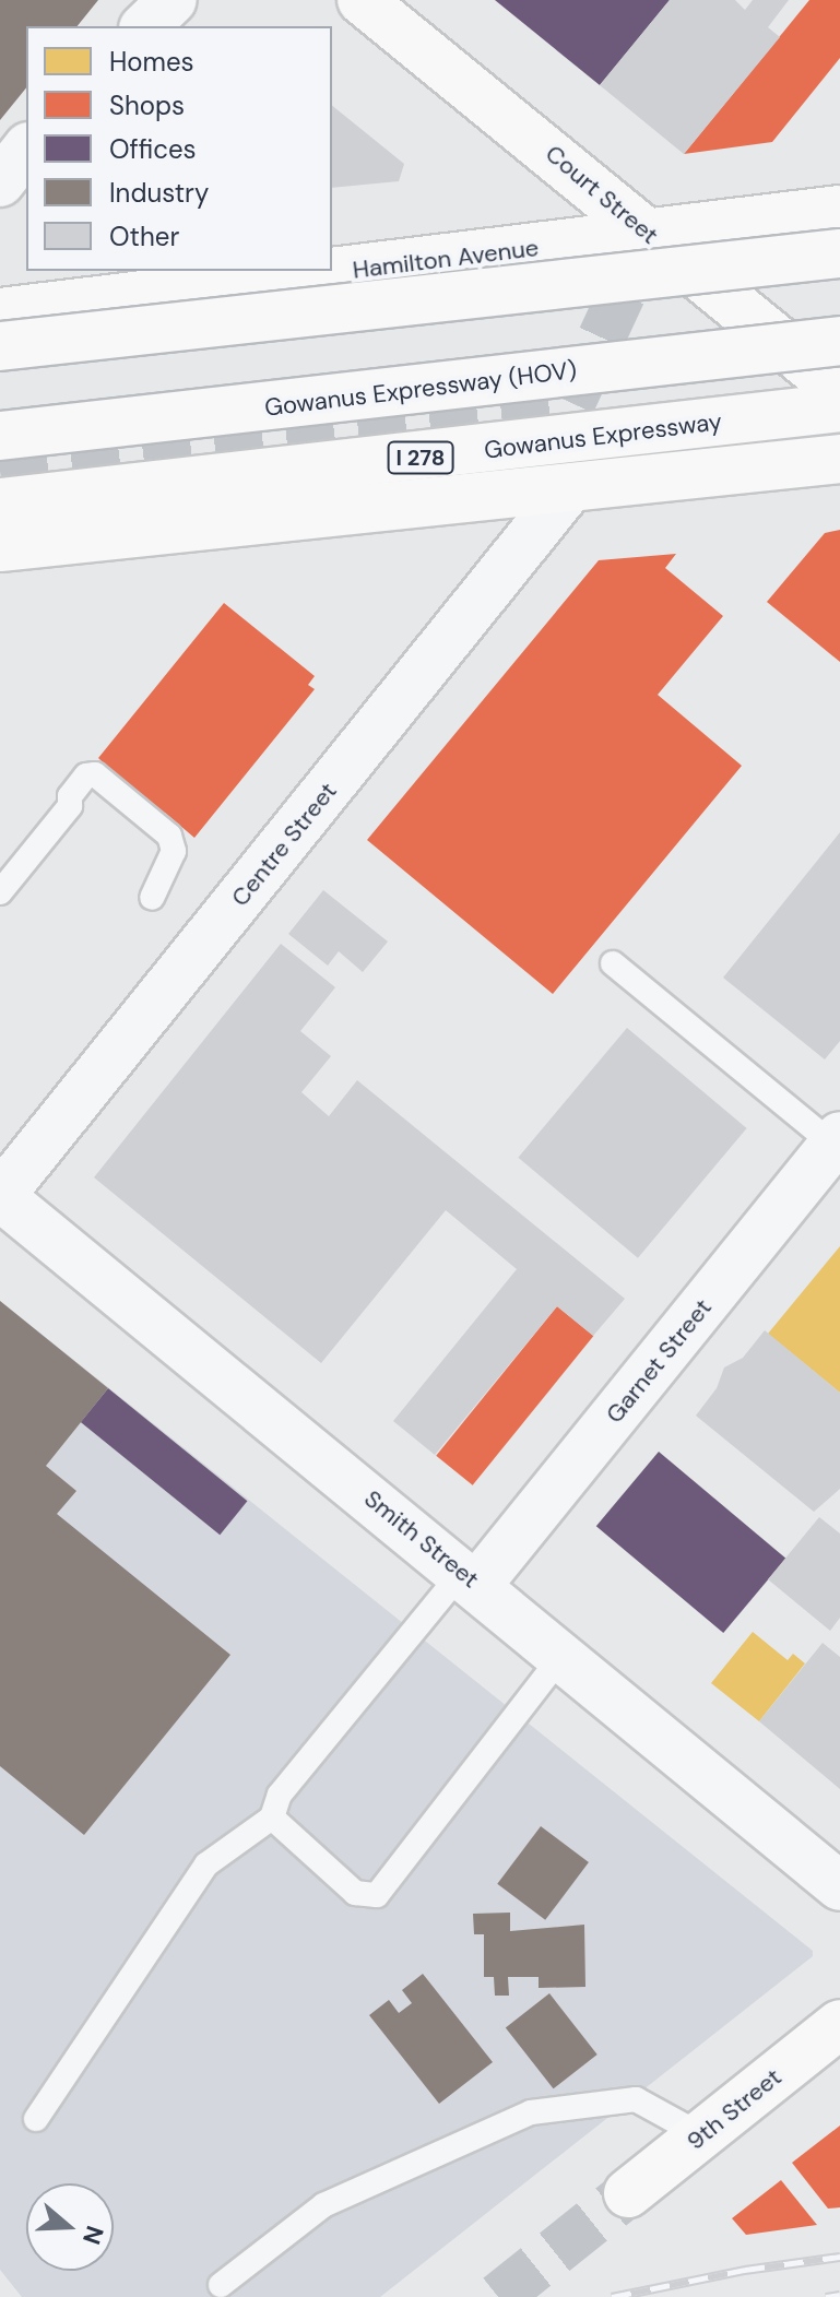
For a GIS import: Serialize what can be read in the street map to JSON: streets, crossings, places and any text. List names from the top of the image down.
{
  "streets": {
    "main road": [
      "Court Street",
      "Hamilton Avenue",
      "Gowanus Expressway (HOV)",
      "Gowanus Expressway",
      "I 278",
      "9th Street"
    ],
    "street": ["Centre Street", "Garnet Street", "Smith Street"]
  },
  "crossings": [
    ["Court Street", "Hamilton Avenue"],
    ["Centre Street", "Smith Street"],
    ["Garnet Street", "Smith Street"]
  ],
  "legend": [
    "Homes",
    "Shops",
    "Offices",
    "Industry",
    "Other"
  ],
  "north": "right"
}
